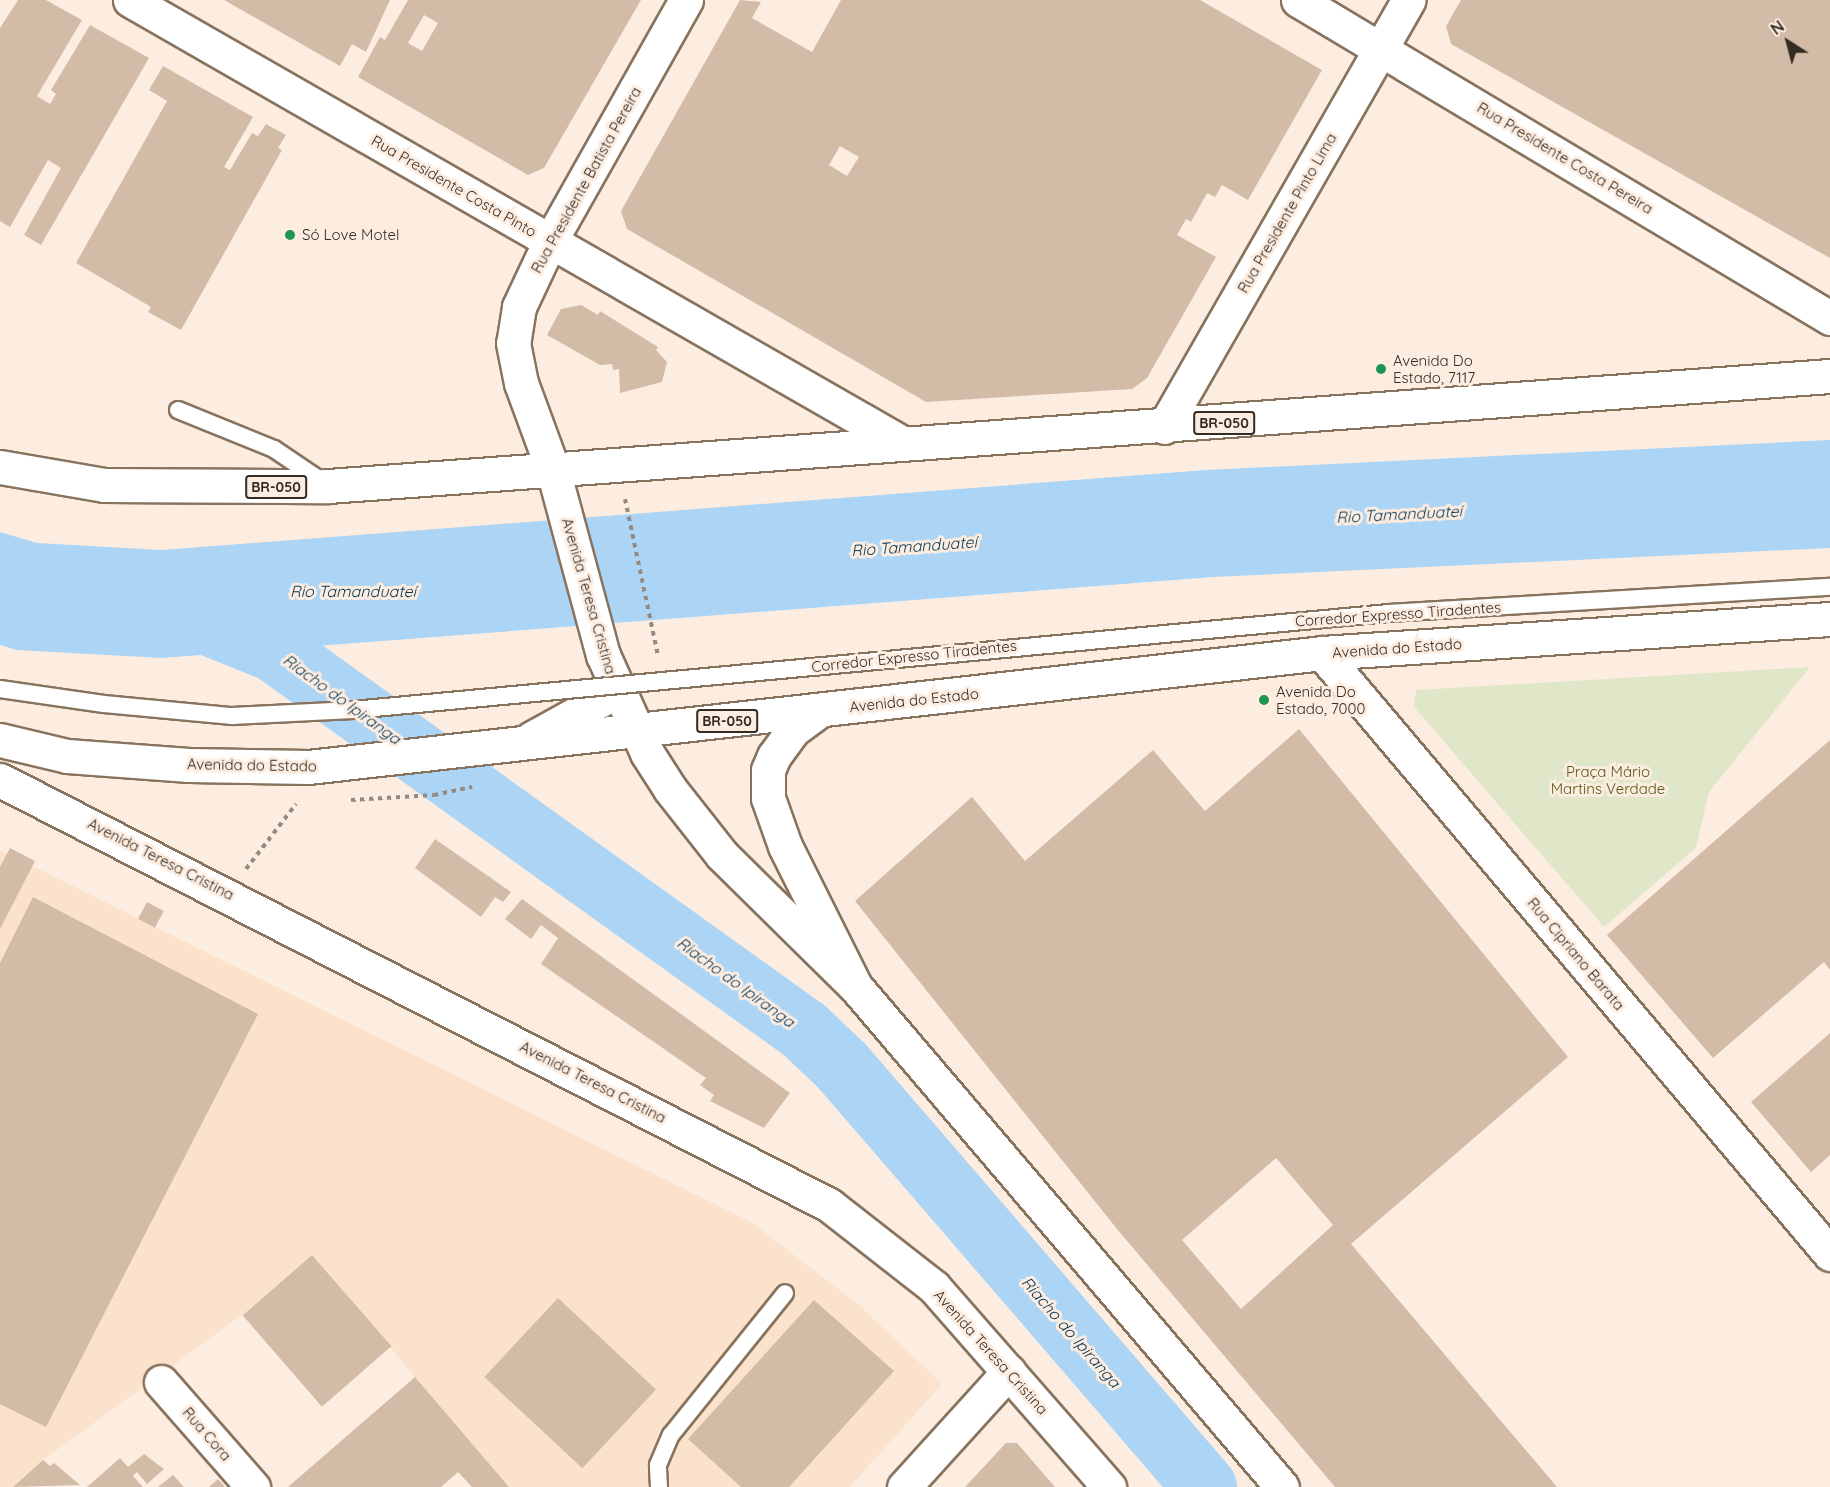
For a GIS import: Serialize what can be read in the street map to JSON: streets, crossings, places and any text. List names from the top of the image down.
{
  "streets": {
    "main road": [
      "Rua Presidente Costa Pereira",
      "Rua Presidente Batista Pereira",
      "Rua Presidente Costa Pinto",
      "Rua Presidente Pinto Lima",
      "BR-050",
      "Avenida Teresa Cristina",
      "Avenida do Estado",
      "Rua Cipriano Barata",
      "Rua Cora"
    ],
    "lane": ["Corredor Expresso Tiradentes"]
  },
  "crossings": [
    ["Rua Presidente Costa Pereira", "Rua Presidente Pinto Lima"],
    ["Rua Presidente Batista Pereira", "Rua Presidente Costa Pinto"],
    ["Rua Presidente Batista Pereira", "BR-050"],
    ["Rua Presidente Batista Pereira", "Avenida Teresa Cristina"],
    ["Rua Presidente Costa Pinto", "BR-050"],
    ["Rua Presidente Pinto Lima", "BR-050"],
    ["BR-050", "Avenida Teresa Cristina"],
    ["Avenida Teresa Cristina", "Avenida do Estado"],
    ["Avenida do Estado", "Rua Cipriano Barata"]
  ],
  "water": ["Rio Tamanduateí", "Riacho do Ipiranga"],
  "parks": ["Praça Mário Martins Verdade"],
  "places": ["Só Love Motel", "Avenida Do Estado, 7117", "Avenida Do Estado, 7000"],
  "north": "top left"
}
